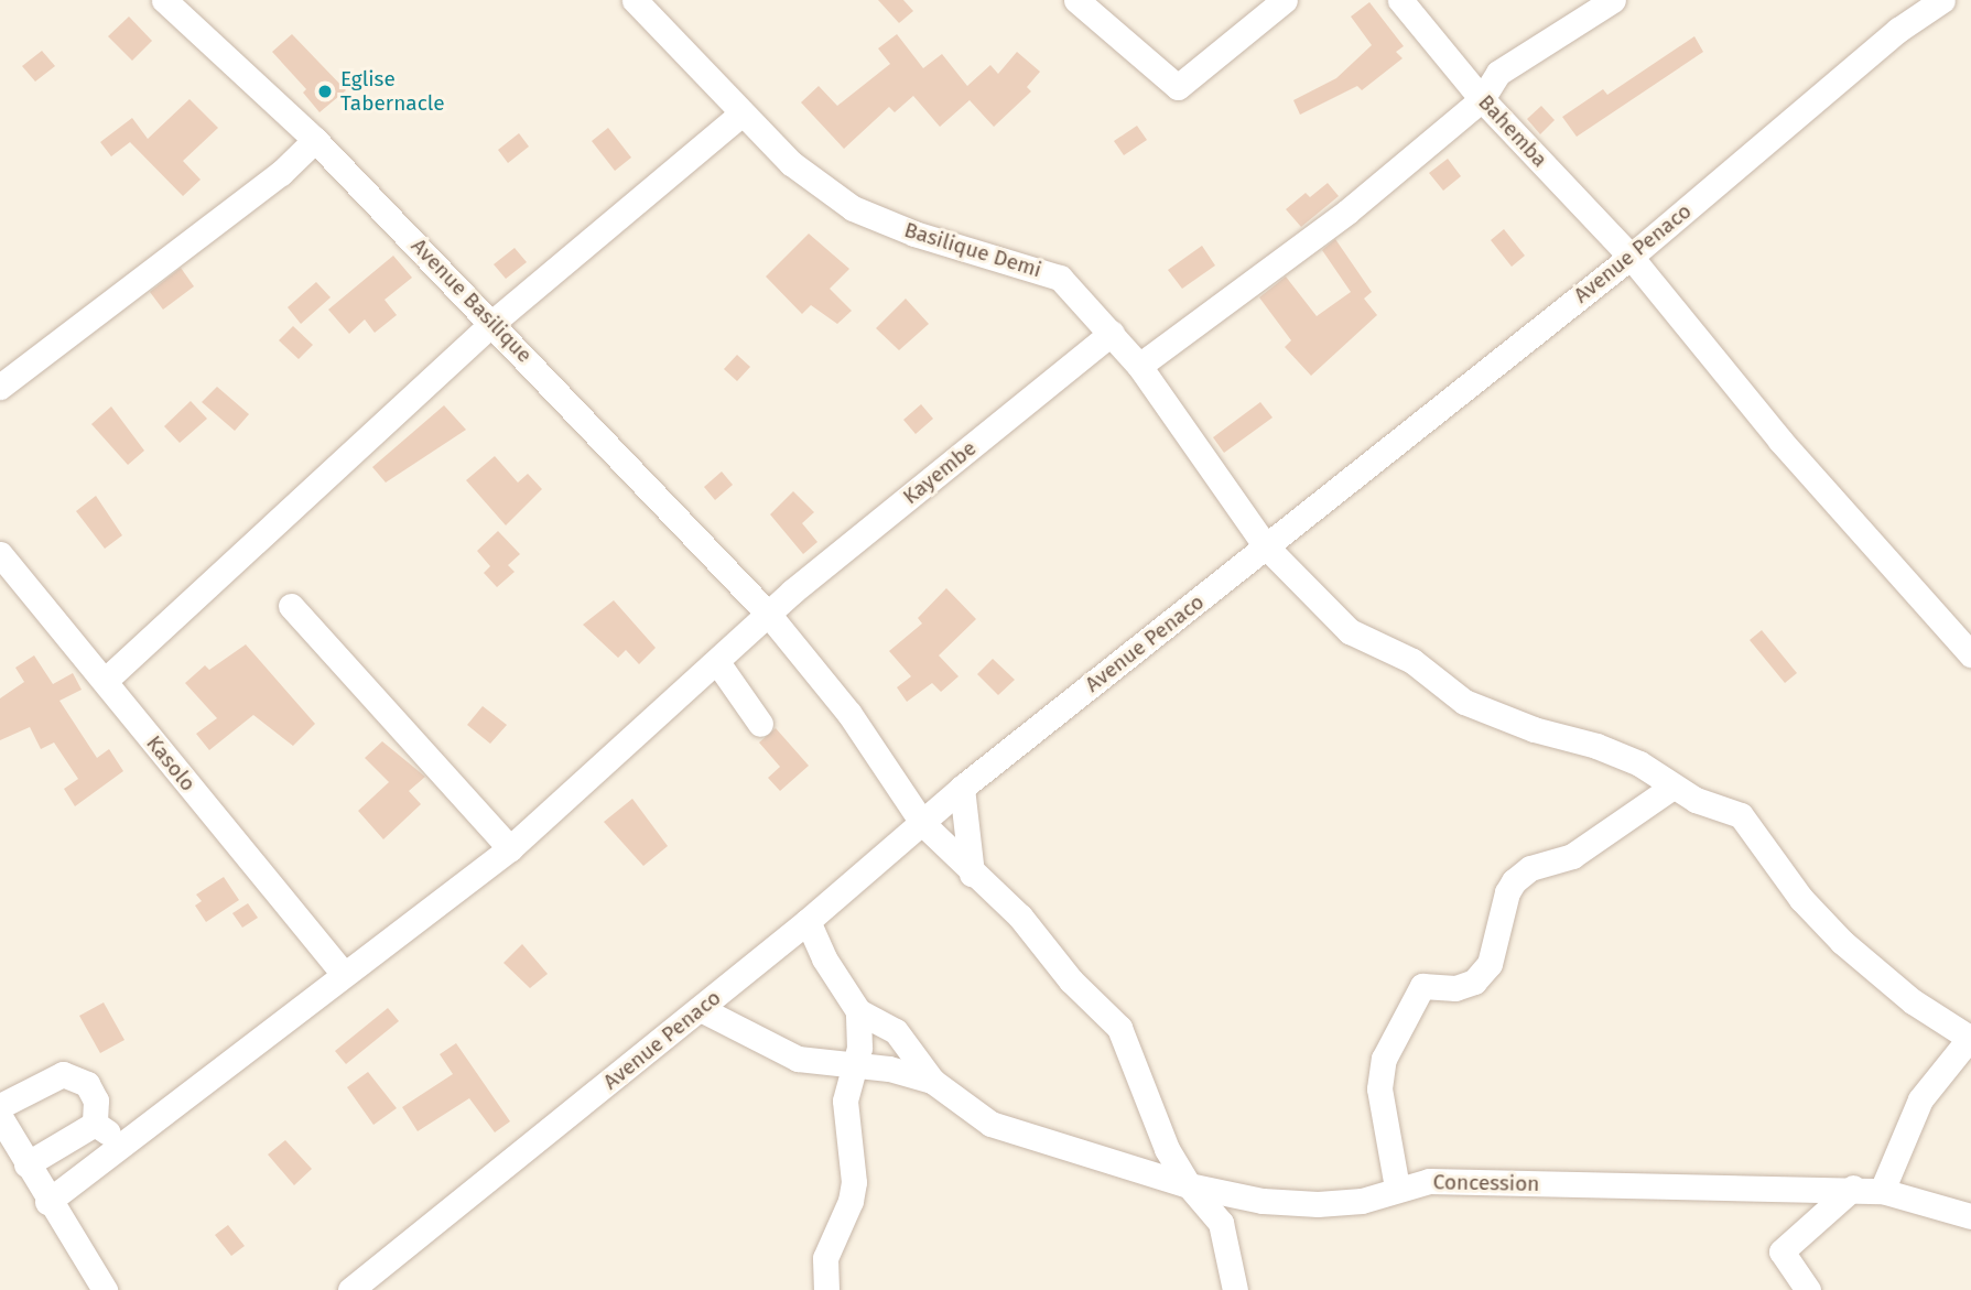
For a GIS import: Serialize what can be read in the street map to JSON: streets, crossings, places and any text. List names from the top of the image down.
{
  "streets": {
    "street": [
      "Bahemba",
      "Basilique Demi",
      "Avenue Penaco",
      "Avenue Basilique",
      "Kayembe",
      "Kasolo",
      "Concession"
    ]
  },
  "crossings": [
    ["Bahemba", "Avenue Penaco"],
    ["Basilique Demi", "Avenue Penaco"],
    ["Basilique Demi", "Kayembe"],
    ["Avenue Penaco", "Avenue Basilique"],
    ["Avenue Basilique", "Kayembe"],
    ["Kayembe", "Kasolo"]
  ],
  "places": ["Eglise Tabernacle"]
}
